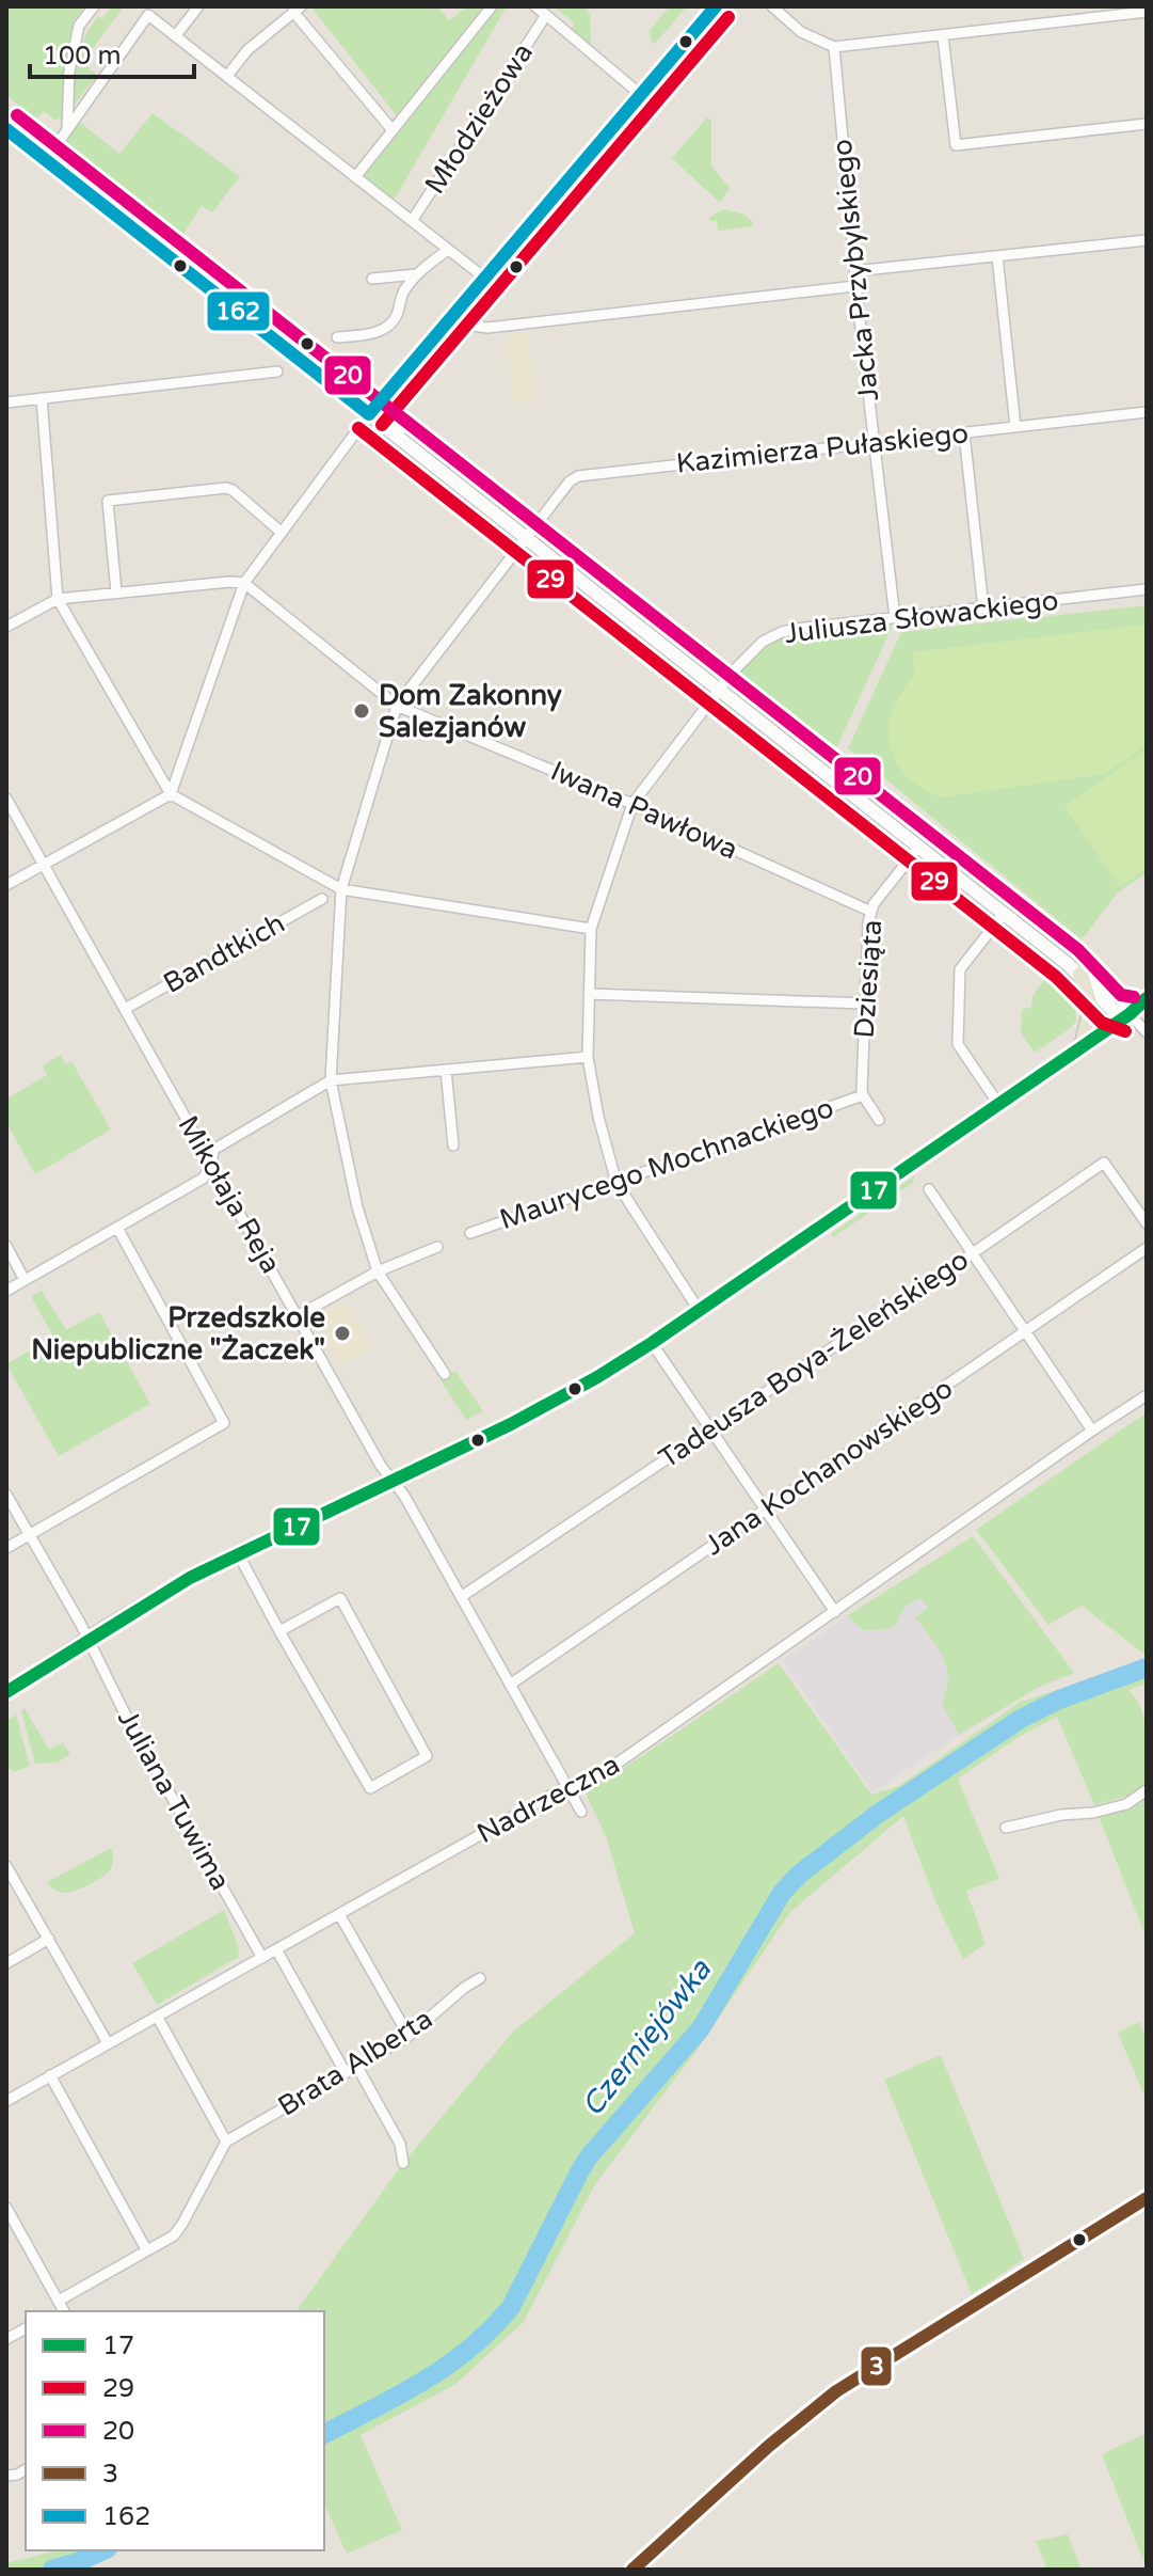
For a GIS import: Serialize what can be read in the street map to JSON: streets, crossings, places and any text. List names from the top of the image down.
{
  "streets": {
    "street": [
      "Młodzieżowa",
      "Jacka Przybylskiego",
      "Kazimierza Pułaskiego",
      "Juliusza Słowackiego",
      "Iwana Pawłowa",
      "Bandtkich",
      "Dziesiąta",
      "Maurycego Mochnackiego",
      "Mikołaja Reja",
      "Tadeusza Boya-Żeleńskiego",
      "Jana Kochanowskiego",
      "Nadrzeczna",
      "Juliana Tuwima",
      "Brata Alberta"
    ]
  },
  "crossings": [
    ["Jacka Przybylskiego", "Kazimierza Pułaskiego"],
    ["Jacka Przybylskiego", "Juliusza Słowackiego"],
    ["Kazimierza Pułaskiego", "Iwana Pawłowa"],
    ["Juliusza Słowackiego", "Iwana Pawłowa"],
    ["Juliusza Słowackiego", "Maurycego Mochnackiego"],
    ["Iwana Pawłowa", "Dziesiąta"],
    ["Bandtkich", "Mikołaja Reja"],
    ["Dziesiąta", "Maurycego Mochnackiego"],
    ["Mikołaja Reja", "Tadeusza Boya-Żeleńskiego"],
    ["Mikołaja Reja", "Jana Kochanowskiego"],
    ["Mikołaja Reja", "Nadrzeczna"],
    ["Nadrzeczna", "Juliana Tuwima"]
  ],
  "water": ["Czerniejówka"],
  "places": ["Dom Zakonny Salezjanów", "Przedszkole Niepubliczne \"Żaczek\""],
  "lines": [
    "transit line 162",
    "transit line 29",
    "transit line 20",
    "transit line 17",
    "transit line 3"
  ],
  "legend": [
    "17",
    "29",
    "20",
    "3",
    "162"
  ],
  "scale_bar": "100 m"
}
